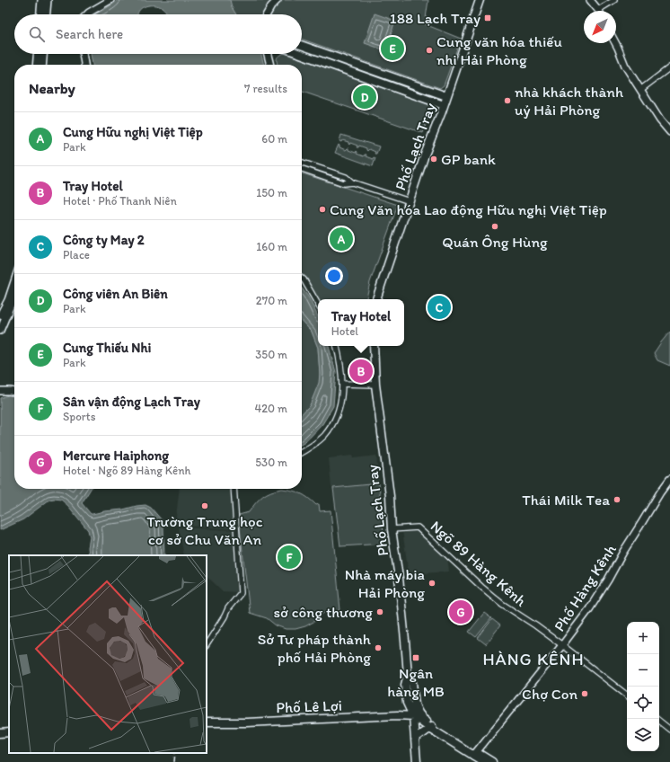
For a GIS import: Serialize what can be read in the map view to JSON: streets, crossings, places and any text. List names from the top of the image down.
{
  "streets": {
    "main road": ["Phố Lạch Tray", "Phố Lê Lợi"],
    "street": ["Ngõ 89 Hàng Kênh", "Phố Hàng Kênh"]
  },
  "crossings": [
    ["Phố Lạch Tray", "Ngõ 89 Hàng Kênh"],
    ["Phố Lạch Tray", "Phố Lê Lợi"],
    ["Ngõ 89 Hàng Kênh", "Phố Hàng Kênh"]
  ],
  "districts": ["HÀNG KÊNH"],
  "places": {
    "transit": ["188 Lạch Tray", "Ngân hàng MB"],
    "other": [
      "Cung văn hóa thiếu nhi Hải Phòng",
      "nhà khách thành uỷ Hải Phòng",
      "GP bank",
      "Cung Văn hóa Lao động Hữu nghị Việt Tiệp",
      "Quán Ông Hùng",
      "Thái Milk Tea",
      "Trường Trung học cơ sở Chu Văn An",
      "Nhà máy bia Hải Phòng",
      "sở công thương",
      "Sở Tư pháp thành phố Hải Phòng",
      "Chợ Con"
    ]
  },
  "north": "bottom left",
  "page": {
    "search": "Search here",
    "pins": [
      "E",
      "D",
      "A",
      "C",
      "B",
      "F",
      "G"
    ],
    "heading": ["Nearby", "7 results"],
    "list": [
      {
        "mark": "A",
        "name": "Cung Hữu nghị Việt Tiệp",
        "note": "Park",
        "value": "60 m"
      },
      {
        "mark": "B",
        "name": "Tray Hotel",
        "note": "Hotel · Phố Thanh Niên",
        "value": "150 m"
      },
      {
        "mark": "C",
        "name": "Công ty May 2",
        "note": "Place",
        "value": "160 m"
      },
      {
        "mark": "D",
        "name": "Công viên An Biên",
        "note": "Park",
        "value": "270 m"
      },
      {
        "mark": "E",
        "name": "Cung Thiếu Nhi",
        "note": "Park",
        "value": "350 m"
      },
      {
        "mark": "F",
        "name": "Sân vận động Lạch Tray",
        "note": "Sports",
        "value": "420 m"
      },
      {
        "mark": "G",
        "name": "Mercure Haiphong",
        "note": "Hotel · Ngõ 89 Hàng Kênh",
        "value": "530 m"
      }
    ],
    "popup": ["Tray Hotel", "Hotel"],
    "map_buttons": ["+", "−"]
  }
}
